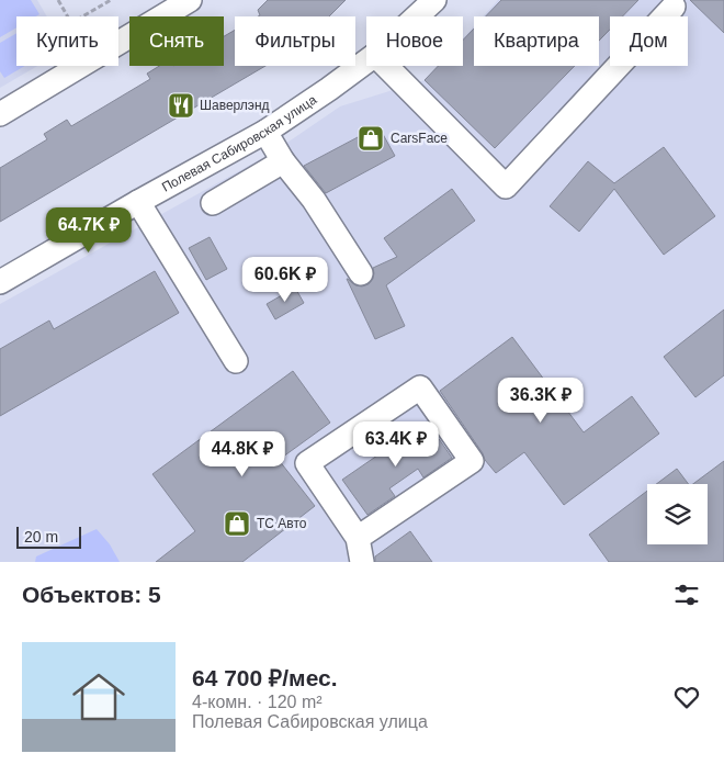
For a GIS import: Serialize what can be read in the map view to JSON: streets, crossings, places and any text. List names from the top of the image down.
{
  "streets": {
    "street": ["Полевая Сабировская улица"]
  },
  "places": {
    "restaurant": ["Шаверлэнд"],
    "shop": ["CarsFace", "ТС Авто"]
  },
  "scale_bar": "20 m",
  "page": {
    "chip": [
      "Купить",
      "Снять",
      "Фильтры",
      "Новое",
      "Квартира",
      "Дом"
    ],
    "price": [
      "64.7K ₽",
      "60.6K ₽",
      "36.3K ₽",
      "63.4K ₽",
      "44.8K ₽"
    ],
    "scale": "20 m",
    "heading": "Объектов: 5",
    "list": [
      {
        "name": "64 700 ₽/мес.",
        "note": "4-комн. · 120 m² · Полевая Сабировская улица"
      }
    ]
  }
}
